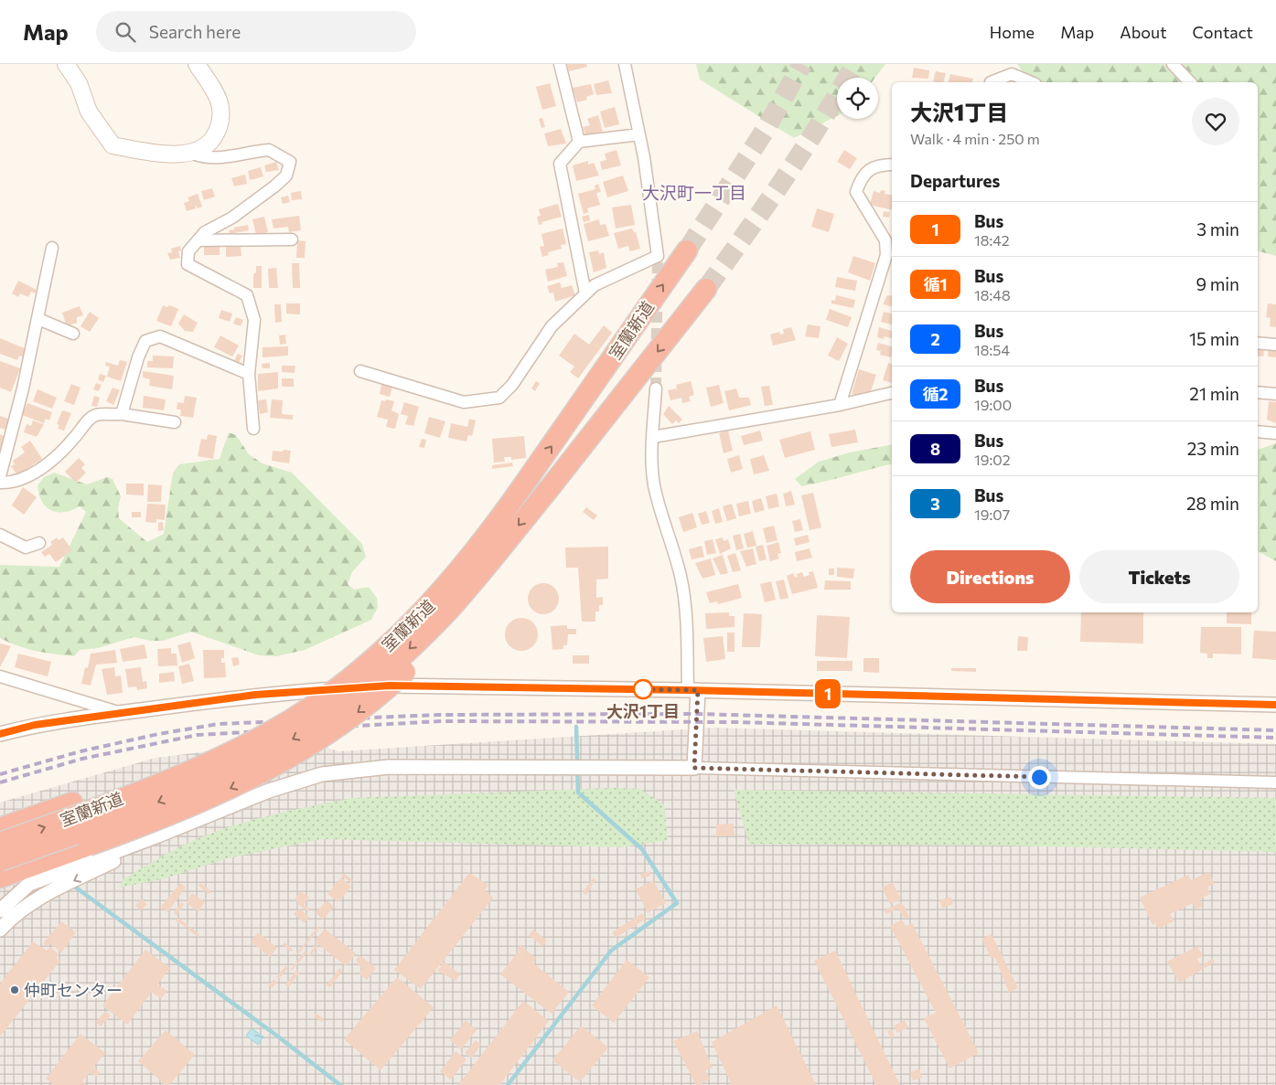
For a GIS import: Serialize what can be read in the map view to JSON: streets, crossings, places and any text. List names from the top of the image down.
{
  "streets": {
    "highway": ["室蘭新道"]
  },
  "districts": ["大沢町一丁目"],
  "places": ["大沢1丁目", "仲町センター"],
  "lines": ["bus line 1"],
  "page": {
    "header": "Map",
    "search": "Search here",
    "nav": [
      "Home",
      "Map",
      "About",
      "Contact"
    ],
    "on_map": "1",
    "heading": [
      ["大沢1丁目", "Walk · 4 min · 250 m"],
      "Departures"
    ],
    "list": [
      {
        "mark": "1",
        "name": "Bus",
        "note": "18:42",
        "value": "3 min"
      },
      {
        "mark": "循1",
        "name": "Bus",
        "note": "18:48",
        "value": "9 min"
      },
      {
        "mark": "2",
        "name": "Bus",
        "note": "18:54",
        "value": "15 min"
      },
      {
        "mark": "循2",
        "name": "Bus",
        "note": "19:00",
        "value": "21 min"
      },
      {
        "mark": "8",
        "name": "Bus",
        "note": "19:02",
        "value": "23 min"
      },
      {
        "mark": "3",
        "name": "Bus",
        "note": "19:07",
        "value": "28 min"
      }
    ],
    "buttons": ["Directions", "Tickets"]
  }
}
